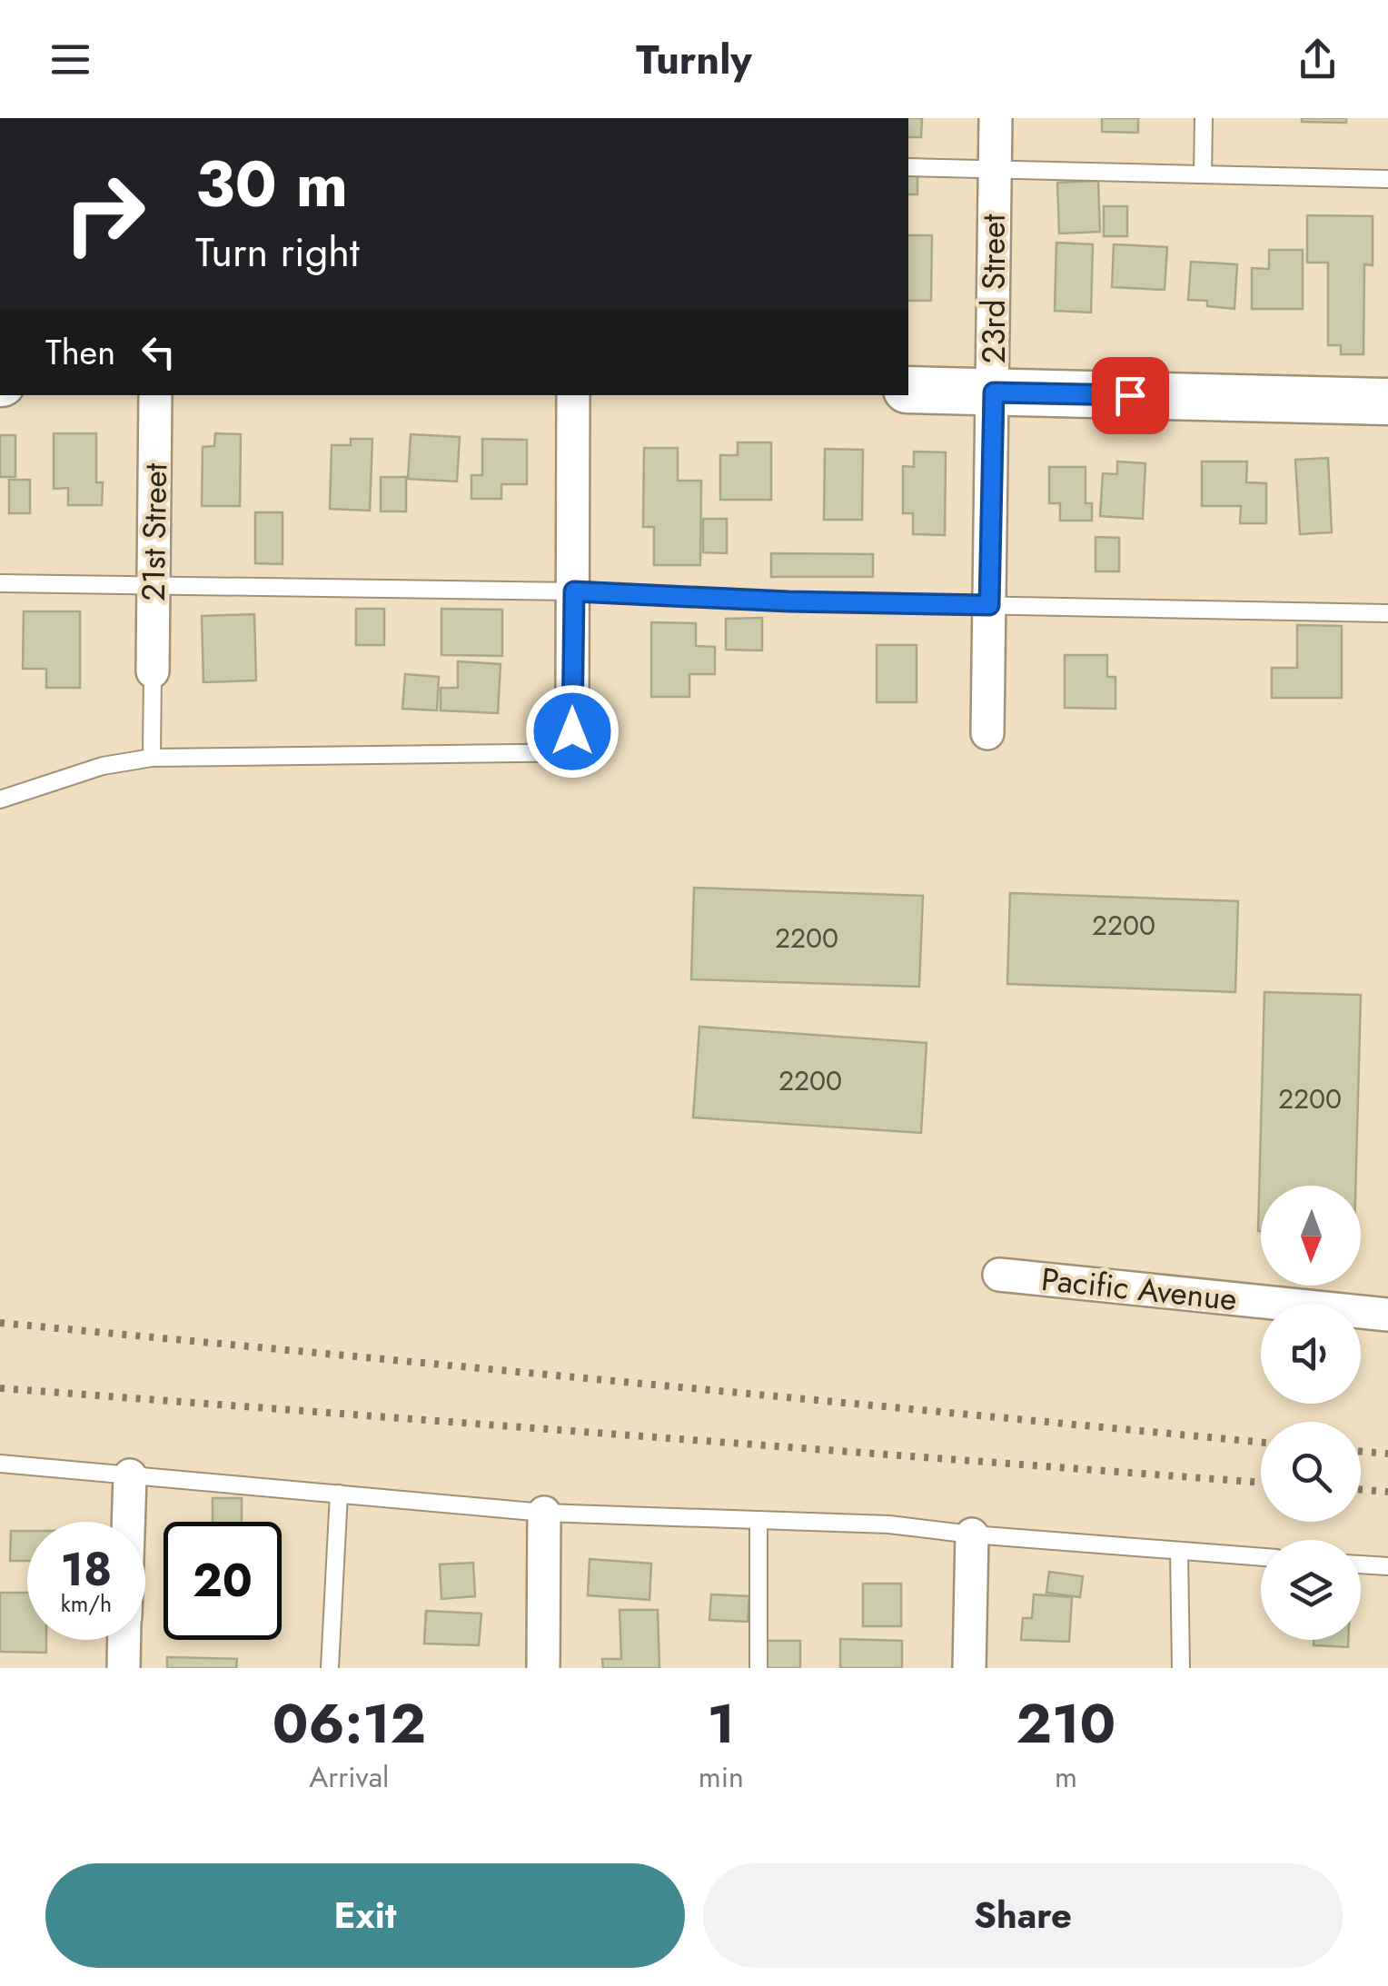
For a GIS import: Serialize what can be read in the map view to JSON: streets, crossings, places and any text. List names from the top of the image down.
{
  "streets": {
    "street": ["23rd Street", "21st Street", "Pacific Avenue"]
  },
  "house_numbers": [
    "2200",
    "2200",
    "2200",
    "2200"
  ],
  "north": "bottom",
  "page": {
    "header": "Turnly",
    "turn": ["30 m", "Turn right"],
    "then": "Then",
    "speed": "18 km/h",
    "limit": "20",
    "eta": [
      "06:12",
      "Arrival",
      "1",
      "min",
      "210",
      "m"
    ],
    "buttons": ["Exit", "Share"]
  }
}
